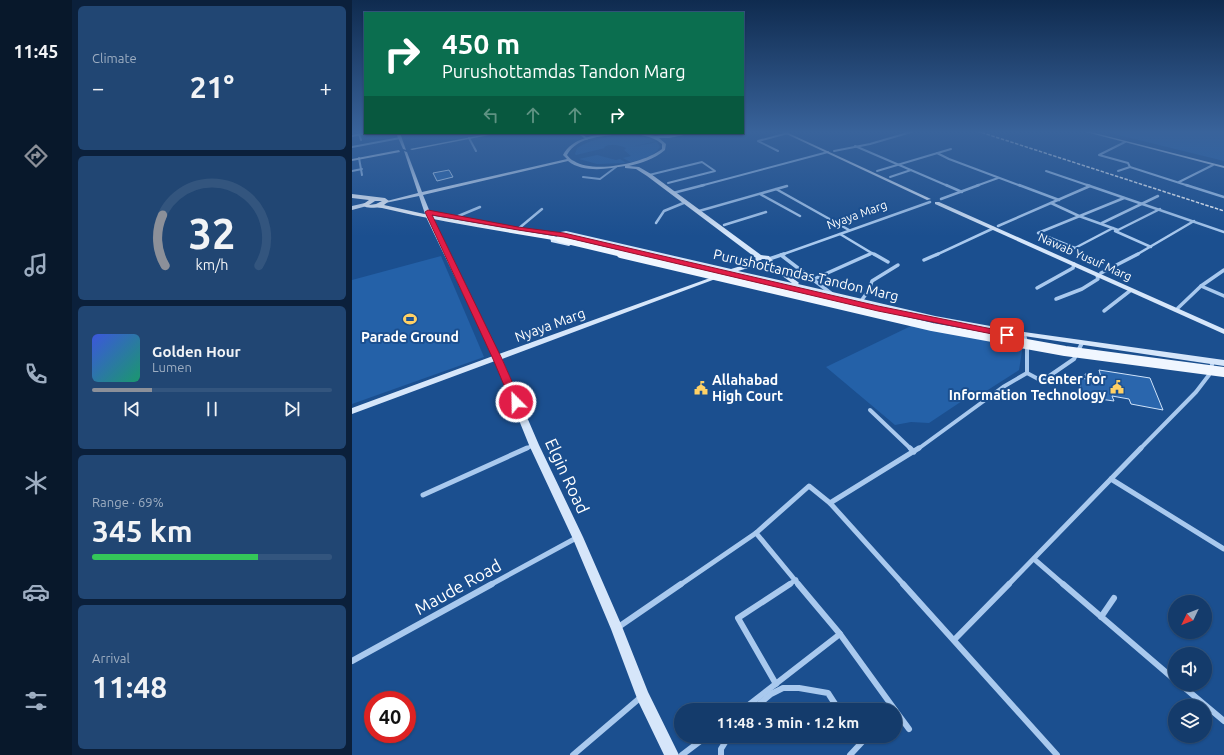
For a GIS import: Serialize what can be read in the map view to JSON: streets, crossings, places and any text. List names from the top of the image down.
{
  "streets": {
    "main road": [
      "Nyaya Marg",
      "Nawab Yusuf Marg",
      "Purushottamdas Tandon Marg",
      "Elgin Road"
    ],
    "street": ["Maude Road"]
  },
  "crossings": [
    ["Nyaya Marg", "Nawab Yusuf Marg"],
    ["Nyaya Marg", "Purushottamdas Tandon Marg"],
    ["Nyaya Marg", "Elgin Road"],
    ["Purushottamdas Tandon Marg", "Elgin Road"],
    ["Elgin Road", "Maude Road"]
  ],
  "places": {
    "sports": ["Parade Ground"],
    "public building": ["Center for Information Technology", "Allahabad High Court"]
  },
  "north": "bottom left",
  "page": {
    "tabs": "11:45",
    "tile": [
      "Climate",
      ["Range · 69%", "345 km"],
      ["Arrival", "11:48"]
    ],
    "turn": ["450 m", "Purushottamdas Tandon Marg"],
    "heat": ["−", "21°", "+"],
    "song": ["Golden Hour", "Lumen"],
    "limit": "40",
    "trip": "11:48 · 3 min · 1.2 km",
    "gauge": ["32", "km/h"]
  }
}
